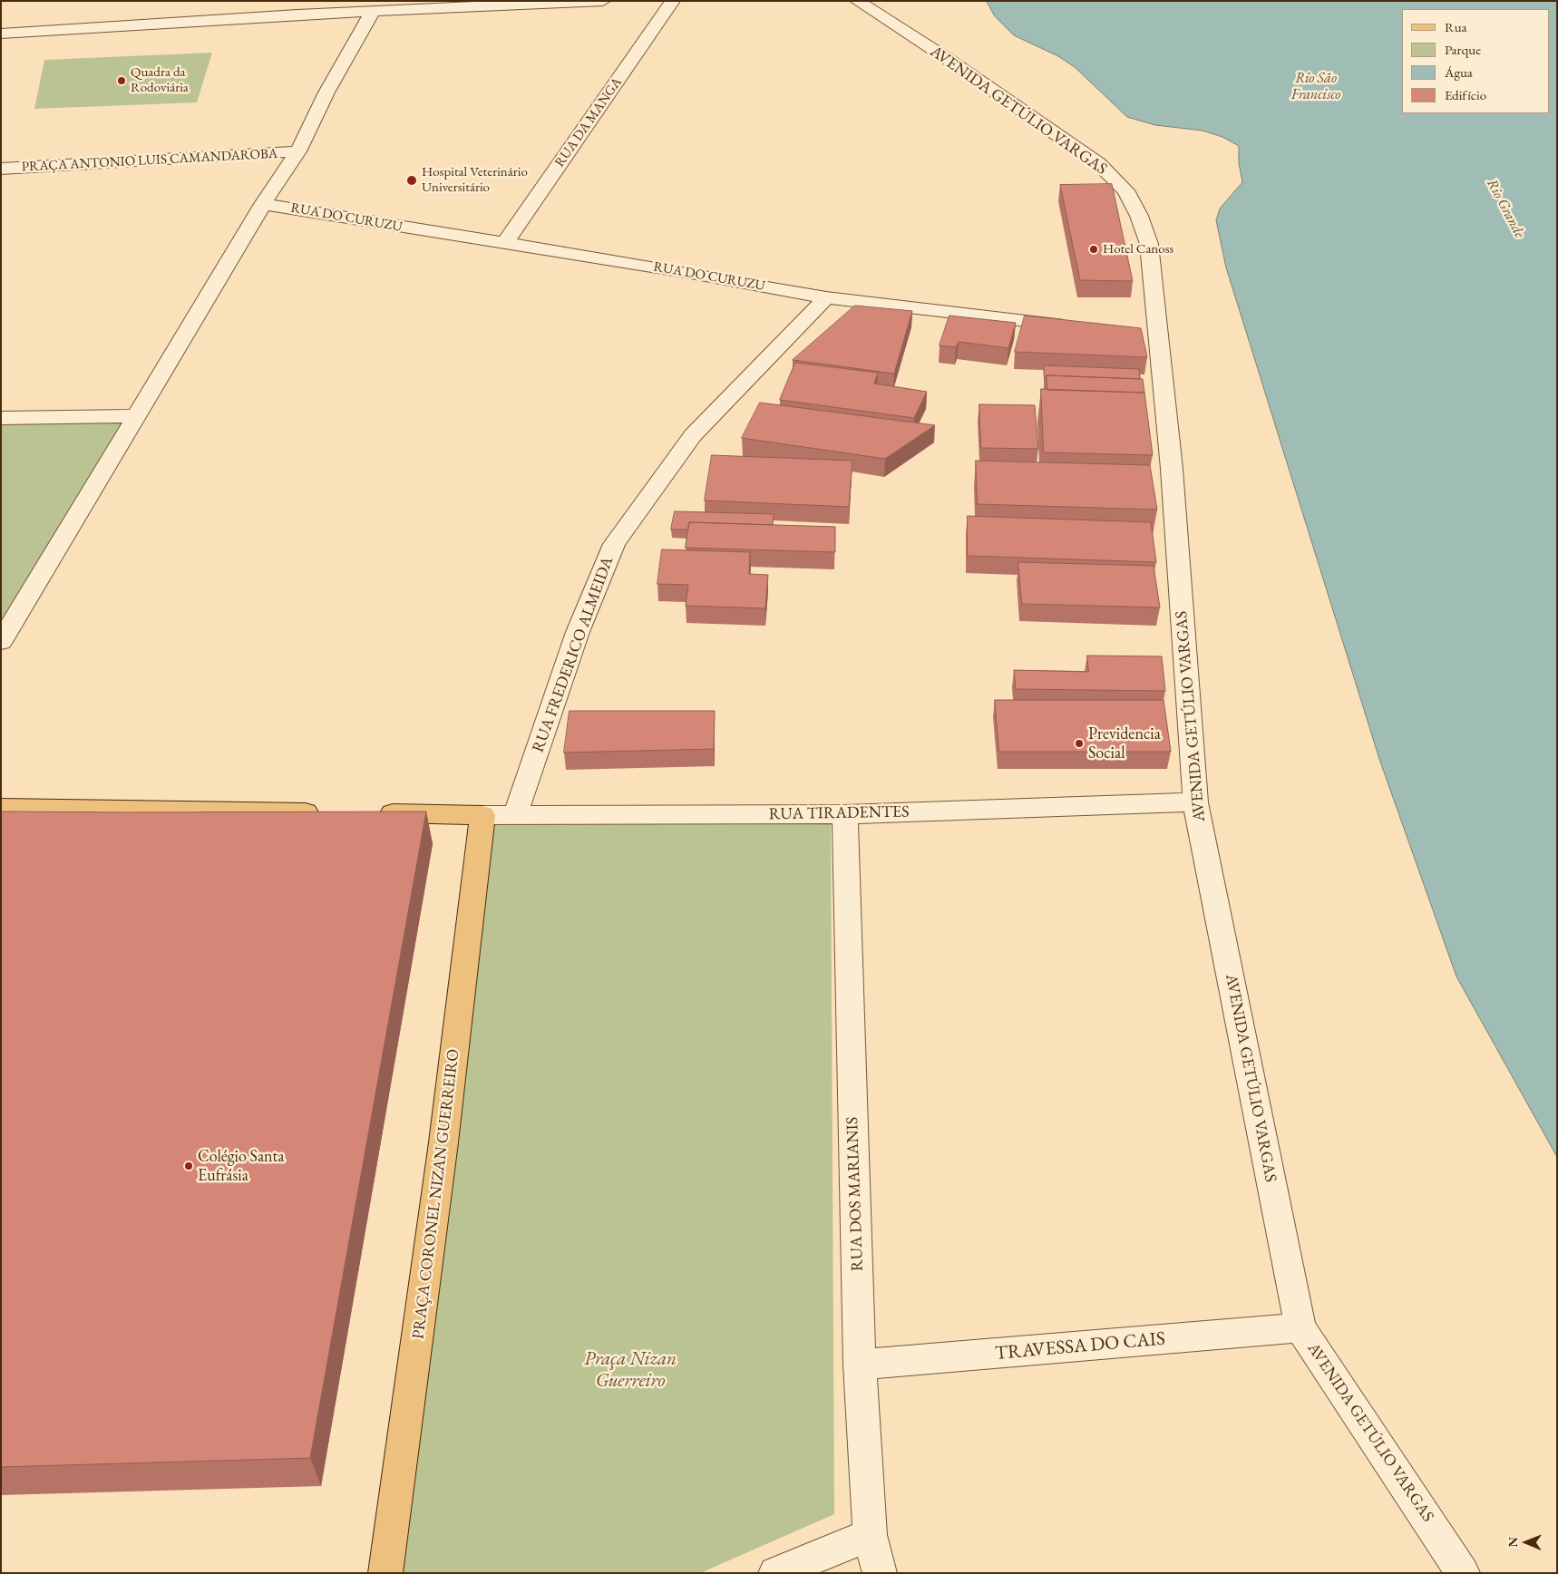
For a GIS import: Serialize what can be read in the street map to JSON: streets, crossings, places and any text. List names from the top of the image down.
{
  "streets": {
    "main road": ["PRAÇA CORONEL NIZAN GUERREIRO"],
    "street": [
      "AVENIDA GETÚLIO VARGAS",
      "RUA DA MANGA",
      "PRAÇA ANTONIO LUIS CAMANDAROBA",
      "RUA DO CURUZU",
      "RUA FREDERICO ALMEIDA",
      "RUA TIRADENTES",
      "RUA DOS MARIANIS",
      "TRAVESSA DO CAIS"
    ]
  },
  "crossings": [
    ["AVENIDA GETÚLIO VARGAS", "RUA TIRADENTES"],
    ["AVENIDA GETÚLIO VARGAS", "TRAVESSA DO CAIS"],
    ["RUA DA MANGA", "RUA DO CURUZU"],
    ["PRAÇA ANTONIO LUIS CAMANDAROBA", "RUA DO CURUZU"],
    ["RUA DO CURUZU", "RUA FREDERICO ALMEIDA"],
    ["RUA FREDERICO ALMEIDA", "RUA TIRADENTES"],
    ["RUA TIRADENTES", "PRAÇA CORONEL NIZAN GUERREIRO"],
    ["RUA TIRADENTES", "RUA DOS MARIANIS"],
    ["RUA DOS MARIANIS", "TRAVESSA DO CAIS"]
  ],
  "water": ["Rio São Francisco", "Rio Grande"],
  "parks": ["Praça Nizan Guerreiro"],
  "places": [
    "Quadra da Rodoviária",
    "Hospital Veterinário Universitário",
    "Hotel Canoss",
    "Previdencia Social",
    "Colégio Santa Eufrásia"
  ],
  "legend": [
    "Rua",
    "Parque",
    "Água",
    "Edifício"
  ],
  "north": "left"
}
